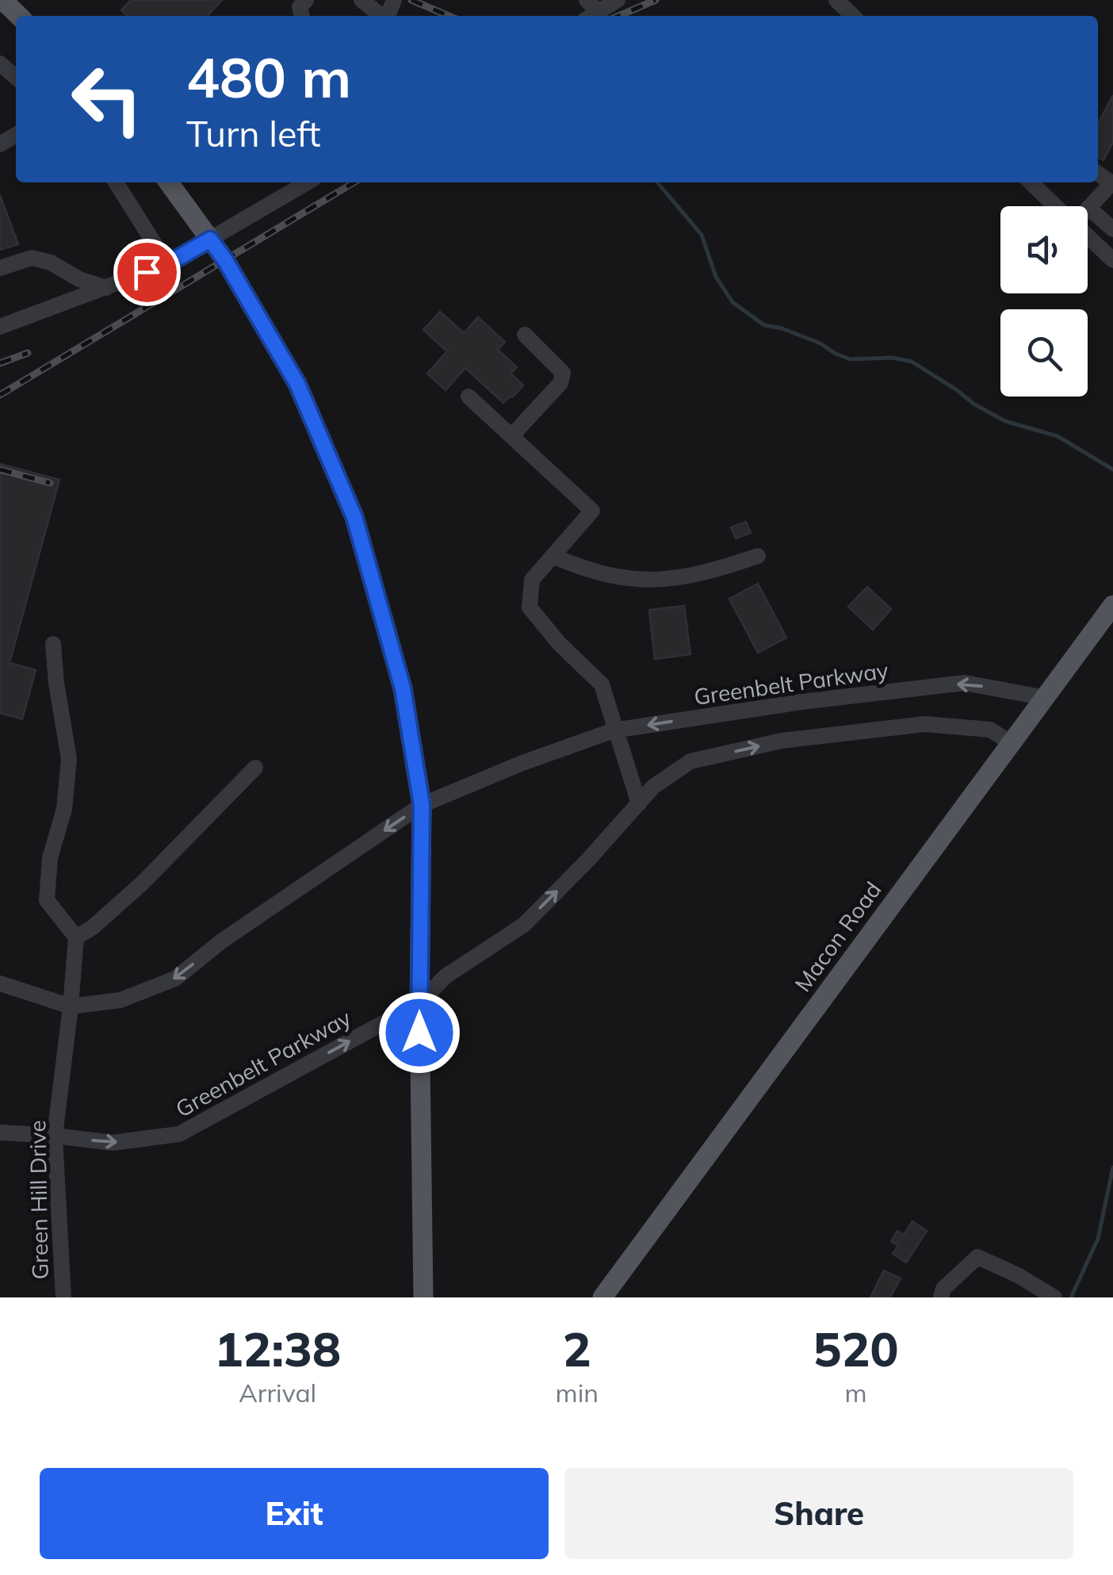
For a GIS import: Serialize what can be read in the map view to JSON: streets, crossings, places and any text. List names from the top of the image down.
{
  "streets": {
    "main road": ["Macon Road"],
    "street": ["Greenbelt Parkway", "Green Hill Drive"]
  },
  "crossings": [
    ["Greenbelt Parkway", "Macon Road"],
    ["Greenbelt Parkway", "Green Hill Drive"]
  ],
  "page": {
    "turn": ["480 m", "Turn left"],
    "eta": [
      "12:38",
      "Arrival",
      "2",
      "min",
      "520",
      "m"
    ],
    "buttons": ["Exit", "Share"]
  }
}
